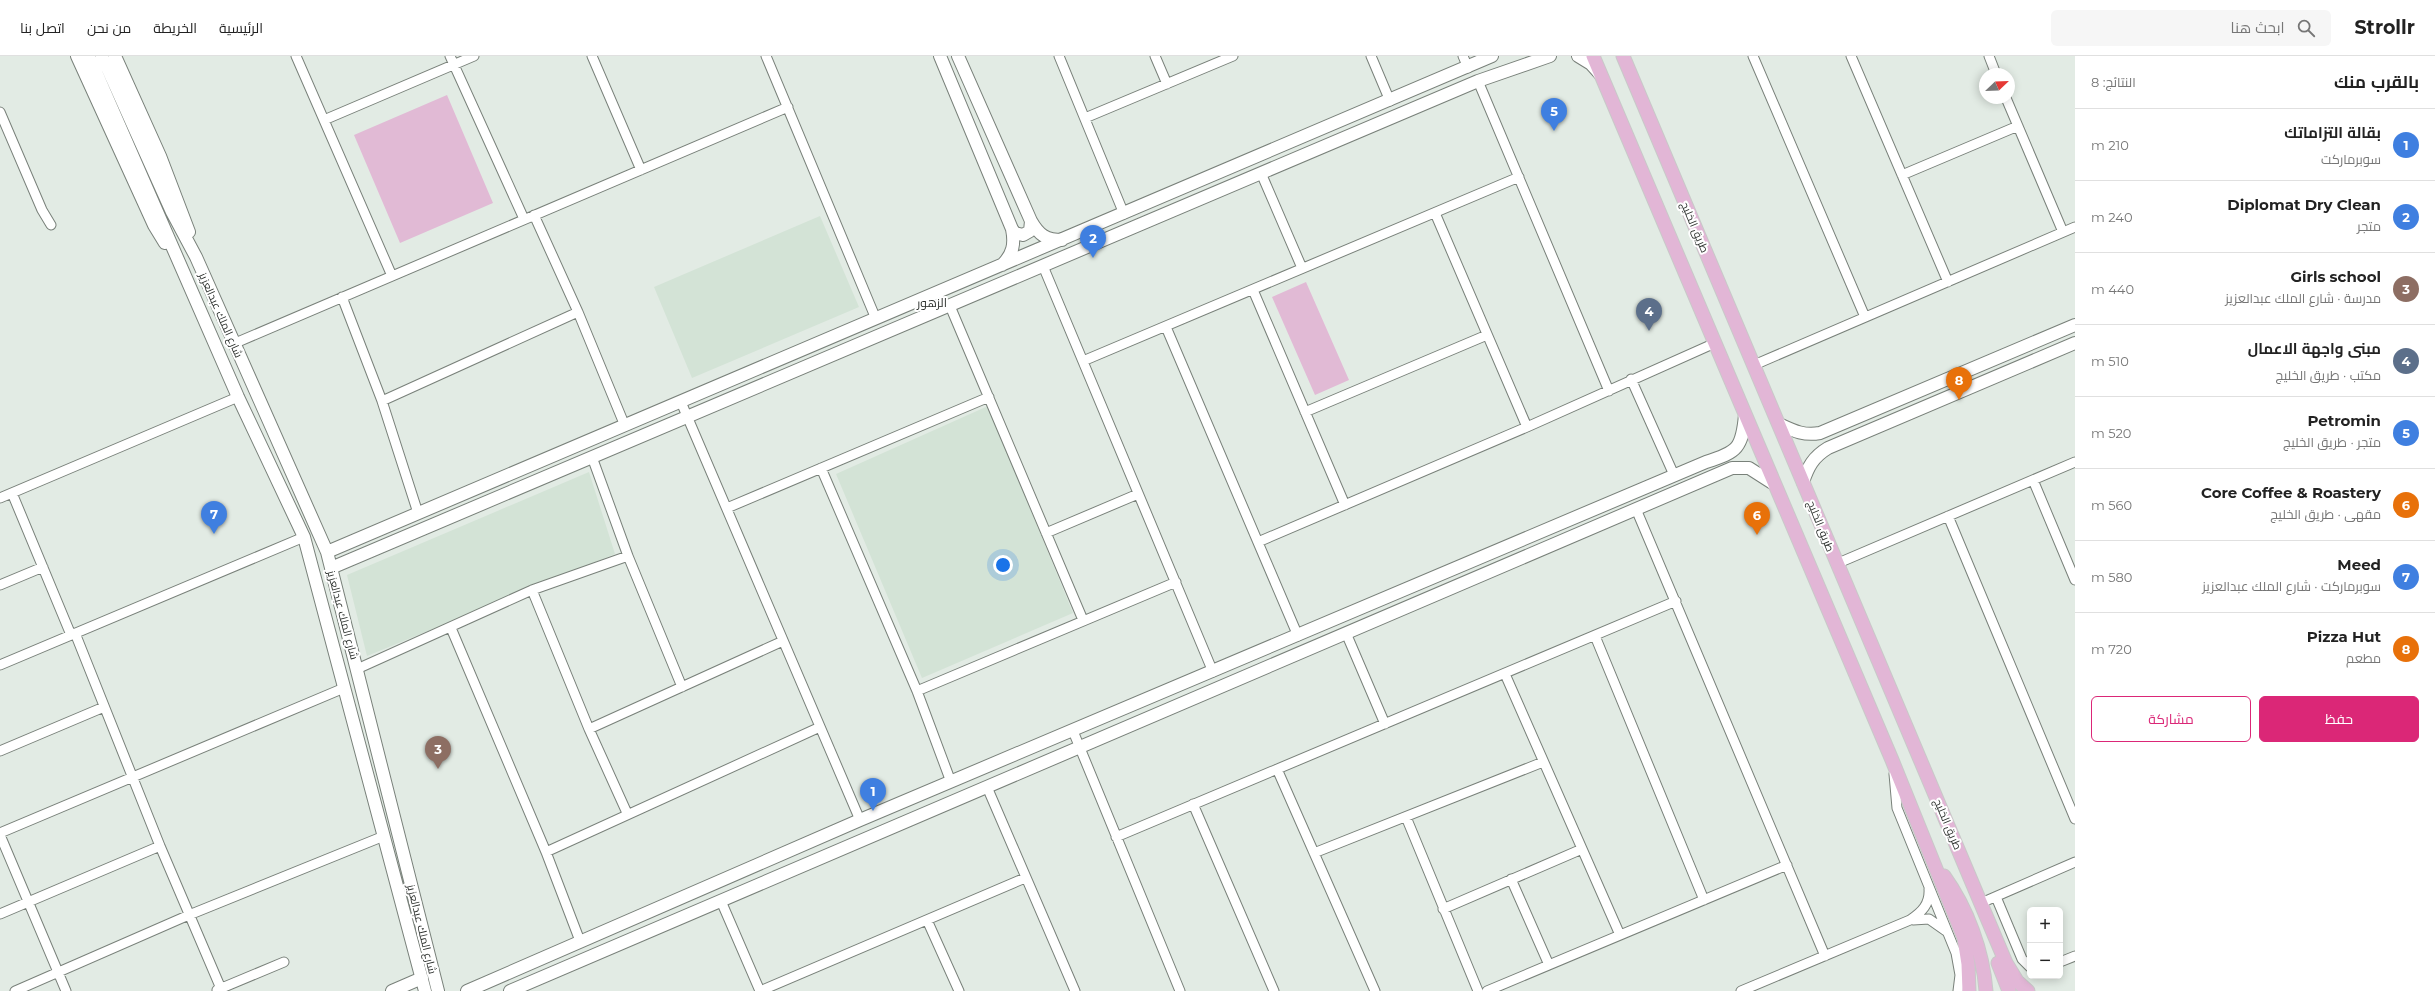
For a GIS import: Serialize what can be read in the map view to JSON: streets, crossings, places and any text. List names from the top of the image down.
{
  "streets": {
    "main road": ["طريق الخليج"],
    "street": ["شارع الملك عبدالعزيز"]
  },
  "districts": ["الزهور"],
  "north": "top right",
  "page": {
    "header": "Strollr",
    "search": "ابحث هنا",
    "nav": [
      "الرئيسية",
      "الخريطة",
      "من نحن",
      "اتصل بنا"
    ],
    "heading": ["بالقرب منك", "النتائج: 8"],
    "pins": [
      "5",
      "2",
      "4",
      "8",
      "7",
      "6",
      "3",
      "1"
    ],
    "list": [
      {
        "mark": "1",
        "name": "بقالة التزاماتك",
        "note": "سوبرماركت",
        "value": "210 m"
      },
      {
        "mark": "2",
        "name": "Diplomat Dry Clean",
        "note": "متجر",
        "value": "240 m"
      },
      {
        "mark": "3",
        "name": "Girls school",
        "note": "مدرسة · شارع الملك عبدالعزيز",
        "value": "440 m"
      },
      {
        "mark": "4",
        "name": "مبنى واجهة الاعمال",
        "note": "مكتب · طريق الخليج",
        "value": "510 m"
      },
      {
        "mark": "5",
        "name": "Petromin",
        "note": "متجر · طريق الخليج",
        "value": "520 m"
      },
      {
        "mark": "6",
        "name": "Core Coffee & Roastery",
        "note": "مقهى · طريق الخليج",
        "value": "560 m"
      },
      {
        "mark": "7",
        "name": "Meed",
        "note": "سوبرماركت · شارع الملك عبدالعزيز",
        "value": "580 m"
      },
      {
        "mark": "8",
        "name": "Pizza Hut",
        "note": "مطعم",
        "value": "720 m"
      }
    ],
    "buttons": ["حفظ", "مشاركة"],
    "map_buttons": ["+", "−"]
  }
}
